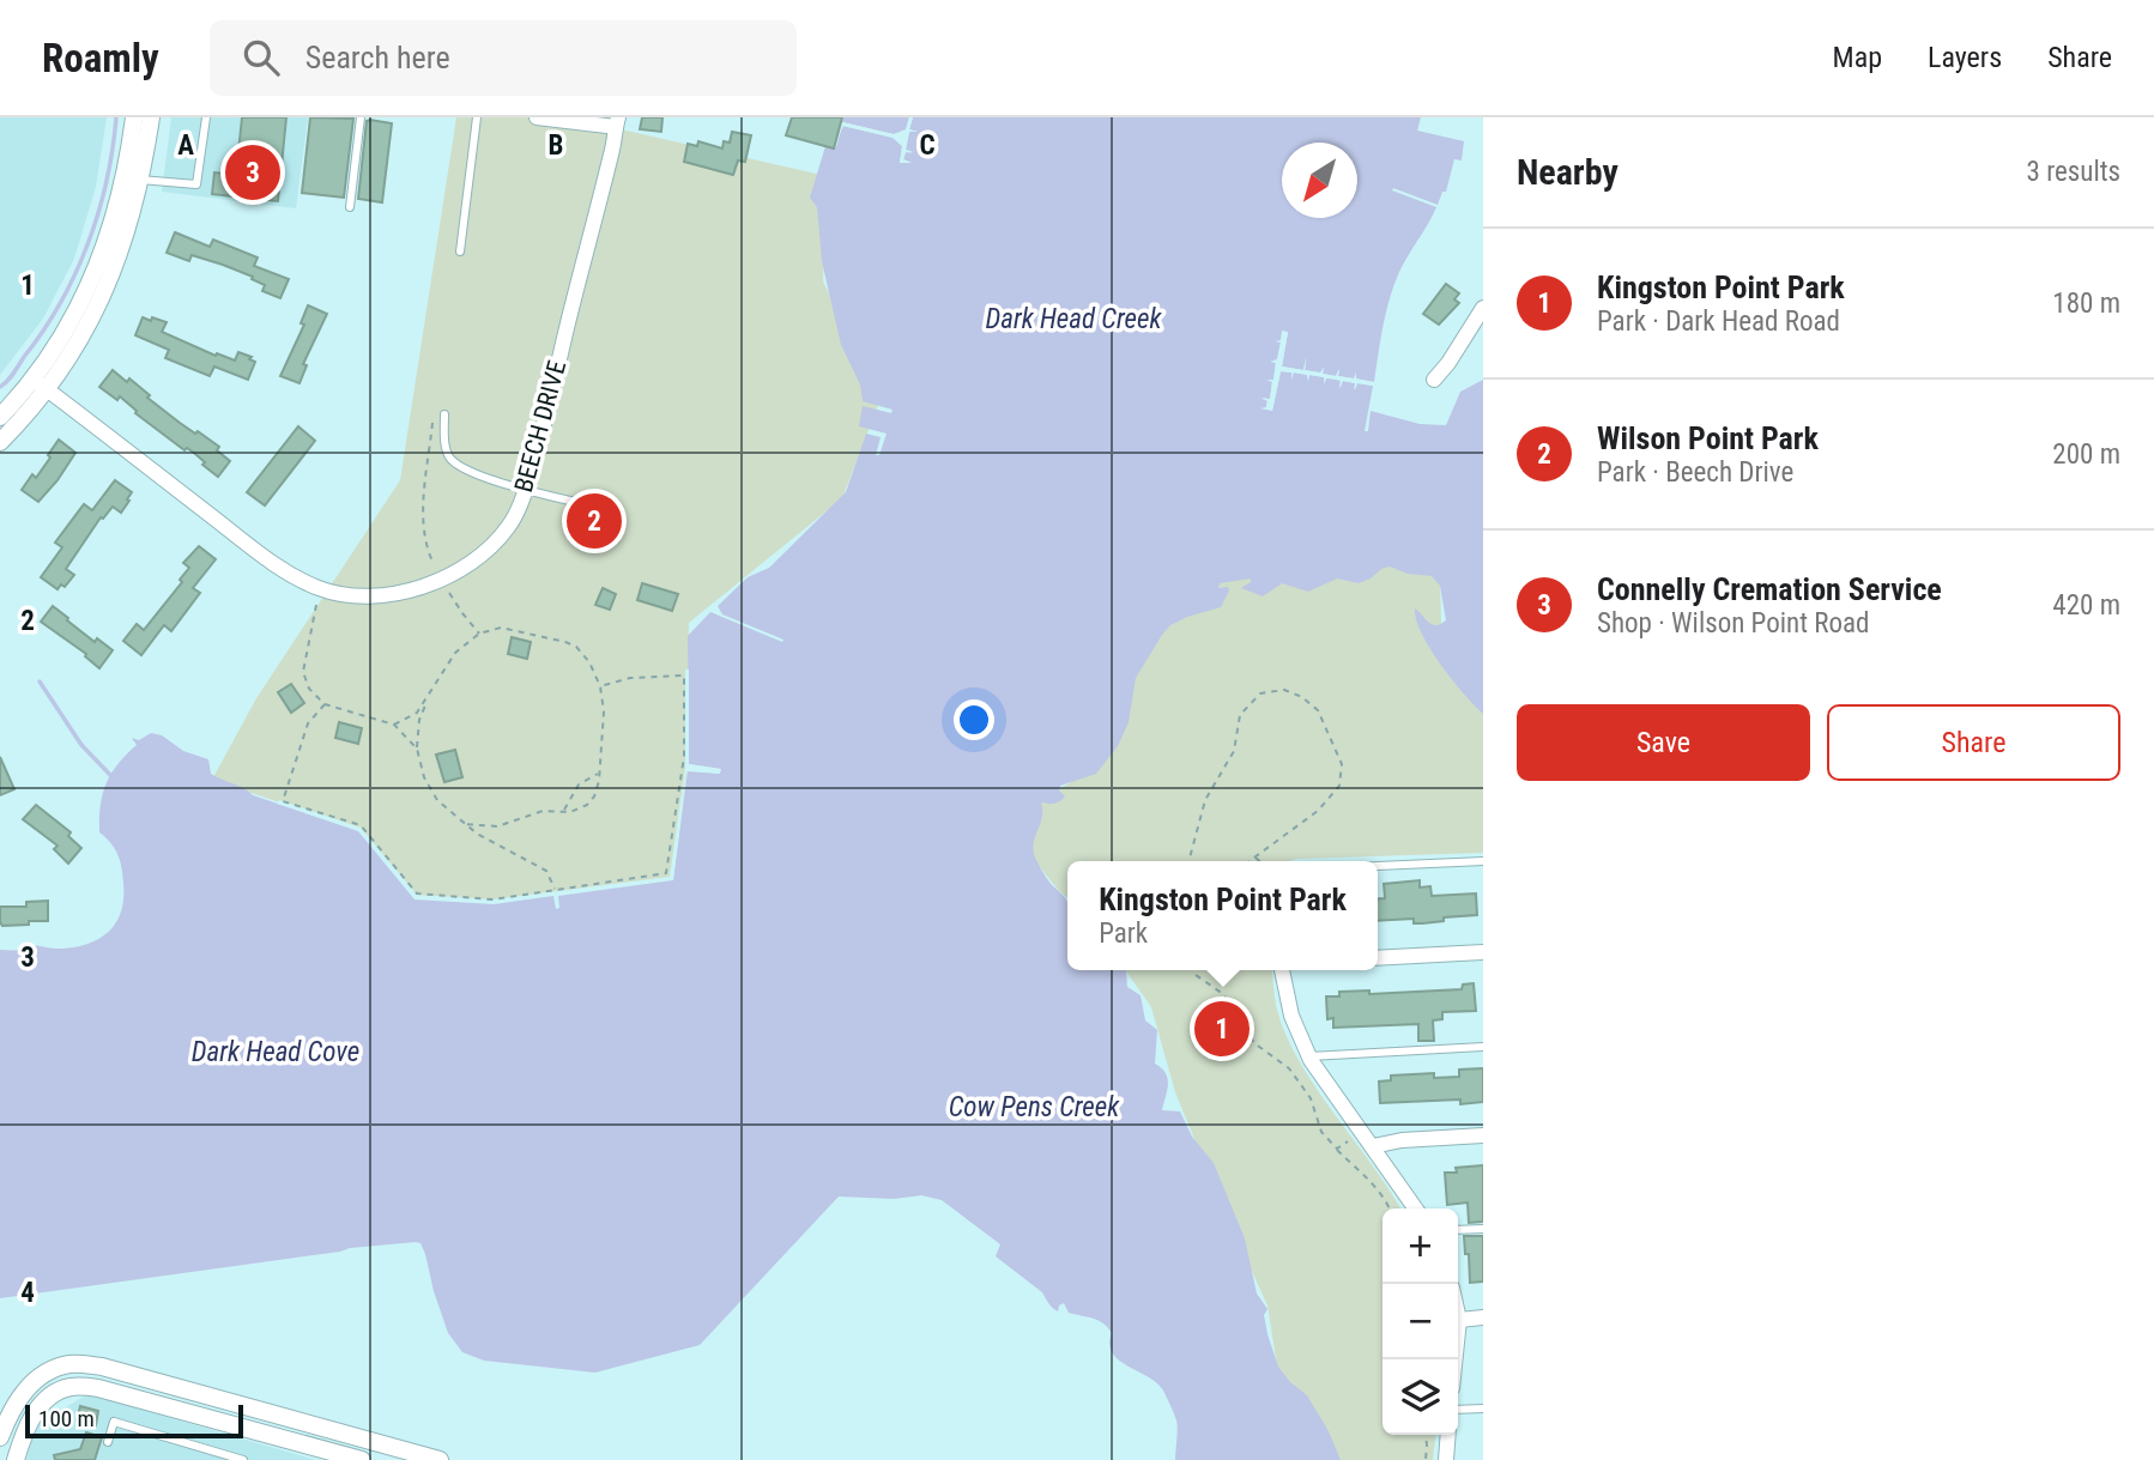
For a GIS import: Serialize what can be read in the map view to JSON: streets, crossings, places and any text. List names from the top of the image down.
{
  "streets": {
    "street": ["BEECH DRIVE"]
  },
  "water": ["Dark Head Creek", "Dark Head Cove", "Cow Pens Creek"],
  "scale_bar": "100 m",
  "north": "bottom left",
  "page": {
    "header": "Roamly",
    "search": "Search here",
    "nav": ["Map", "Layers", "Share"],
    "heading": ["Nearby", "3 results"],
    "pins": ["3", "2", "1"],
    "list": [
      {
        "mark": "1",
        "name": "Kingston Point Park",
        "note": "Park · Dark Head Road",
        "value": "180 m"
      },
      {
        "mark": "2",
        "name": "Wilson Point Park",
        "note": "Park · Beech Drive",
        "value": "200 m"
      },
      {
        "mark": "3",
        "name": "Connelly Cremation Service",
        "note": "Shop · Wilson Point Road",
        "value": "420 m"
      }
    ],
    "buttons": ["Save", "Share"],
    "popup": ["Kingston Point Park", "Park"],
    "map_buttons": ["+", "−"],
    "scale": "100 m"
  },
  "grid": {
    "columns": ["A", "B", "C"],
    "rows": [
      "1",
      "2",
      "3",
      "4"
    ]
  }
}
